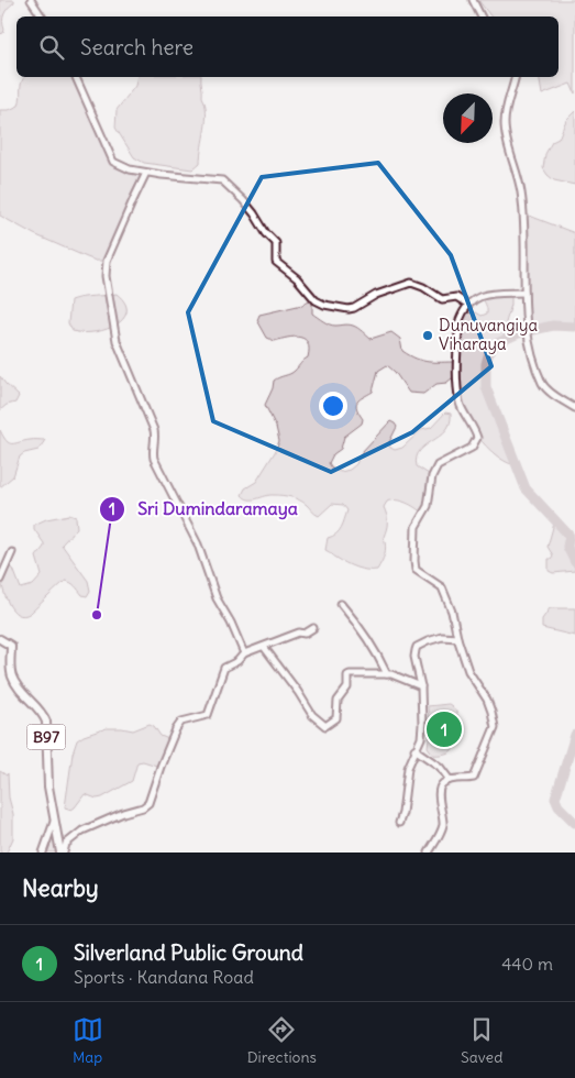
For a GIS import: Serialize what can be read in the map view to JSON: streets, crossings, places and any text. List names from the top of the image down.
{
  "streets": {
    "main road": ["B97"]
  },
  "places": ["Dunuvangiya Viharaya", "Sri Dumindaramaya"],
  "north": "bottom left",
  "page": {
    "search": "Search here",
    "pins": "1",
    "heading": "Nearby",
    "list": [
      {
        "mark": "1",
        "name": "Silverland Public Ground",
        "note": "Sports · Kandana Road",
        "value": "440 m"
      }
    ],
    "nav": ["Map", "Directions", "Saved"]
  }
}
